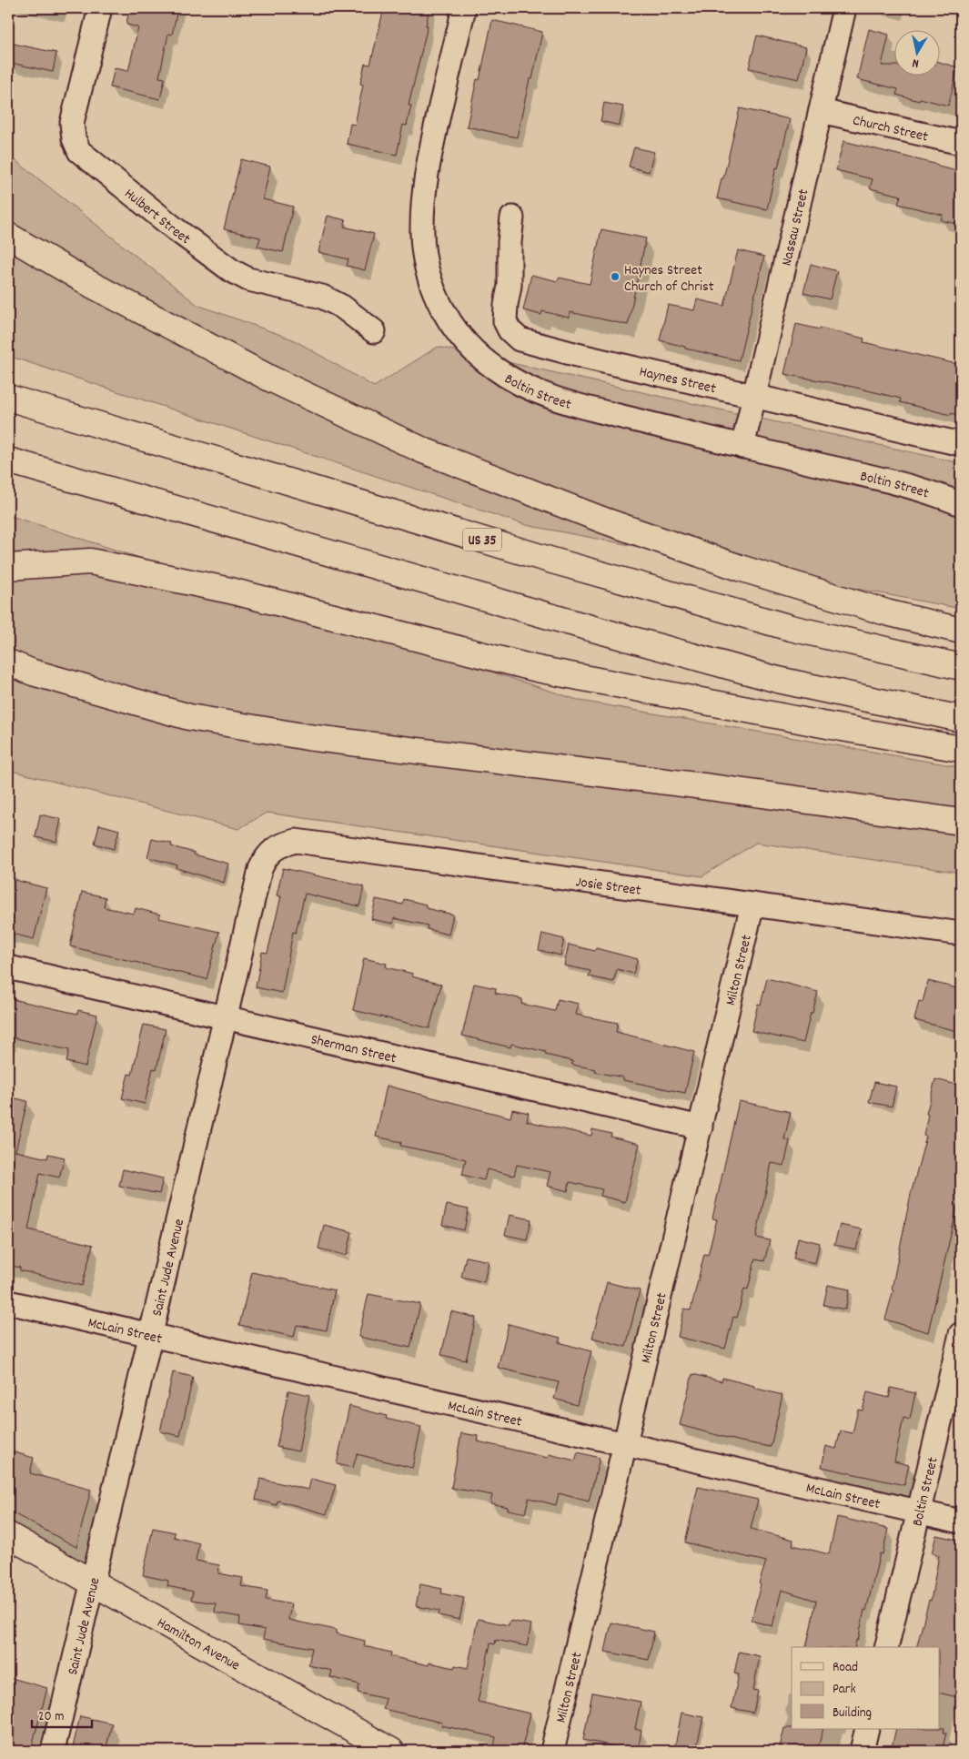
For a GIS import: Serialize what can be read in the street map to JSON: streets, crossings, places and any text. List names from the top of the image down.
{
  "streets": {
    "main road": ["US 35", "Hamilton Avenue"],
    "street": [
      "Church Street",
      "Hulbert Street",
      "Nassau Street",
      "Haynes Street",
      "Boltin Street",
      "Josie Street",
      "Milton Street",
      "Sherman Street",
      "Saint Jude Avenue",
      "McLain Street"
    ]
  },
  "crossings": [
    ["Church Street", "Nassau Street"],
    ["Nassau Street", "Haynes Street"],
    ["Nassau Street", "Boltin Street"],
    ["Boltin Street", "McLain Street"],
    ["Josie Street", "Milton Street"],
    ["Josie Street", "Saint Jude Avenue"],
    ["Milton Street", "Sherman Street"],
    ["Milton Street", "McLain Street"],
    ["Sherman Street", "Saint Jude Avenue"],
    ["Saint Jude Avenue", "McLain Street"],
    ["Saint Jude Avenue", "Hamilton Avenue"]
  ],
  "places": ["Haynes Street Church of Christ"],
  "legend": ["Road", "Park", "Building"],
  "scale_bar": "20 m",
  "north": "bottom"
}
